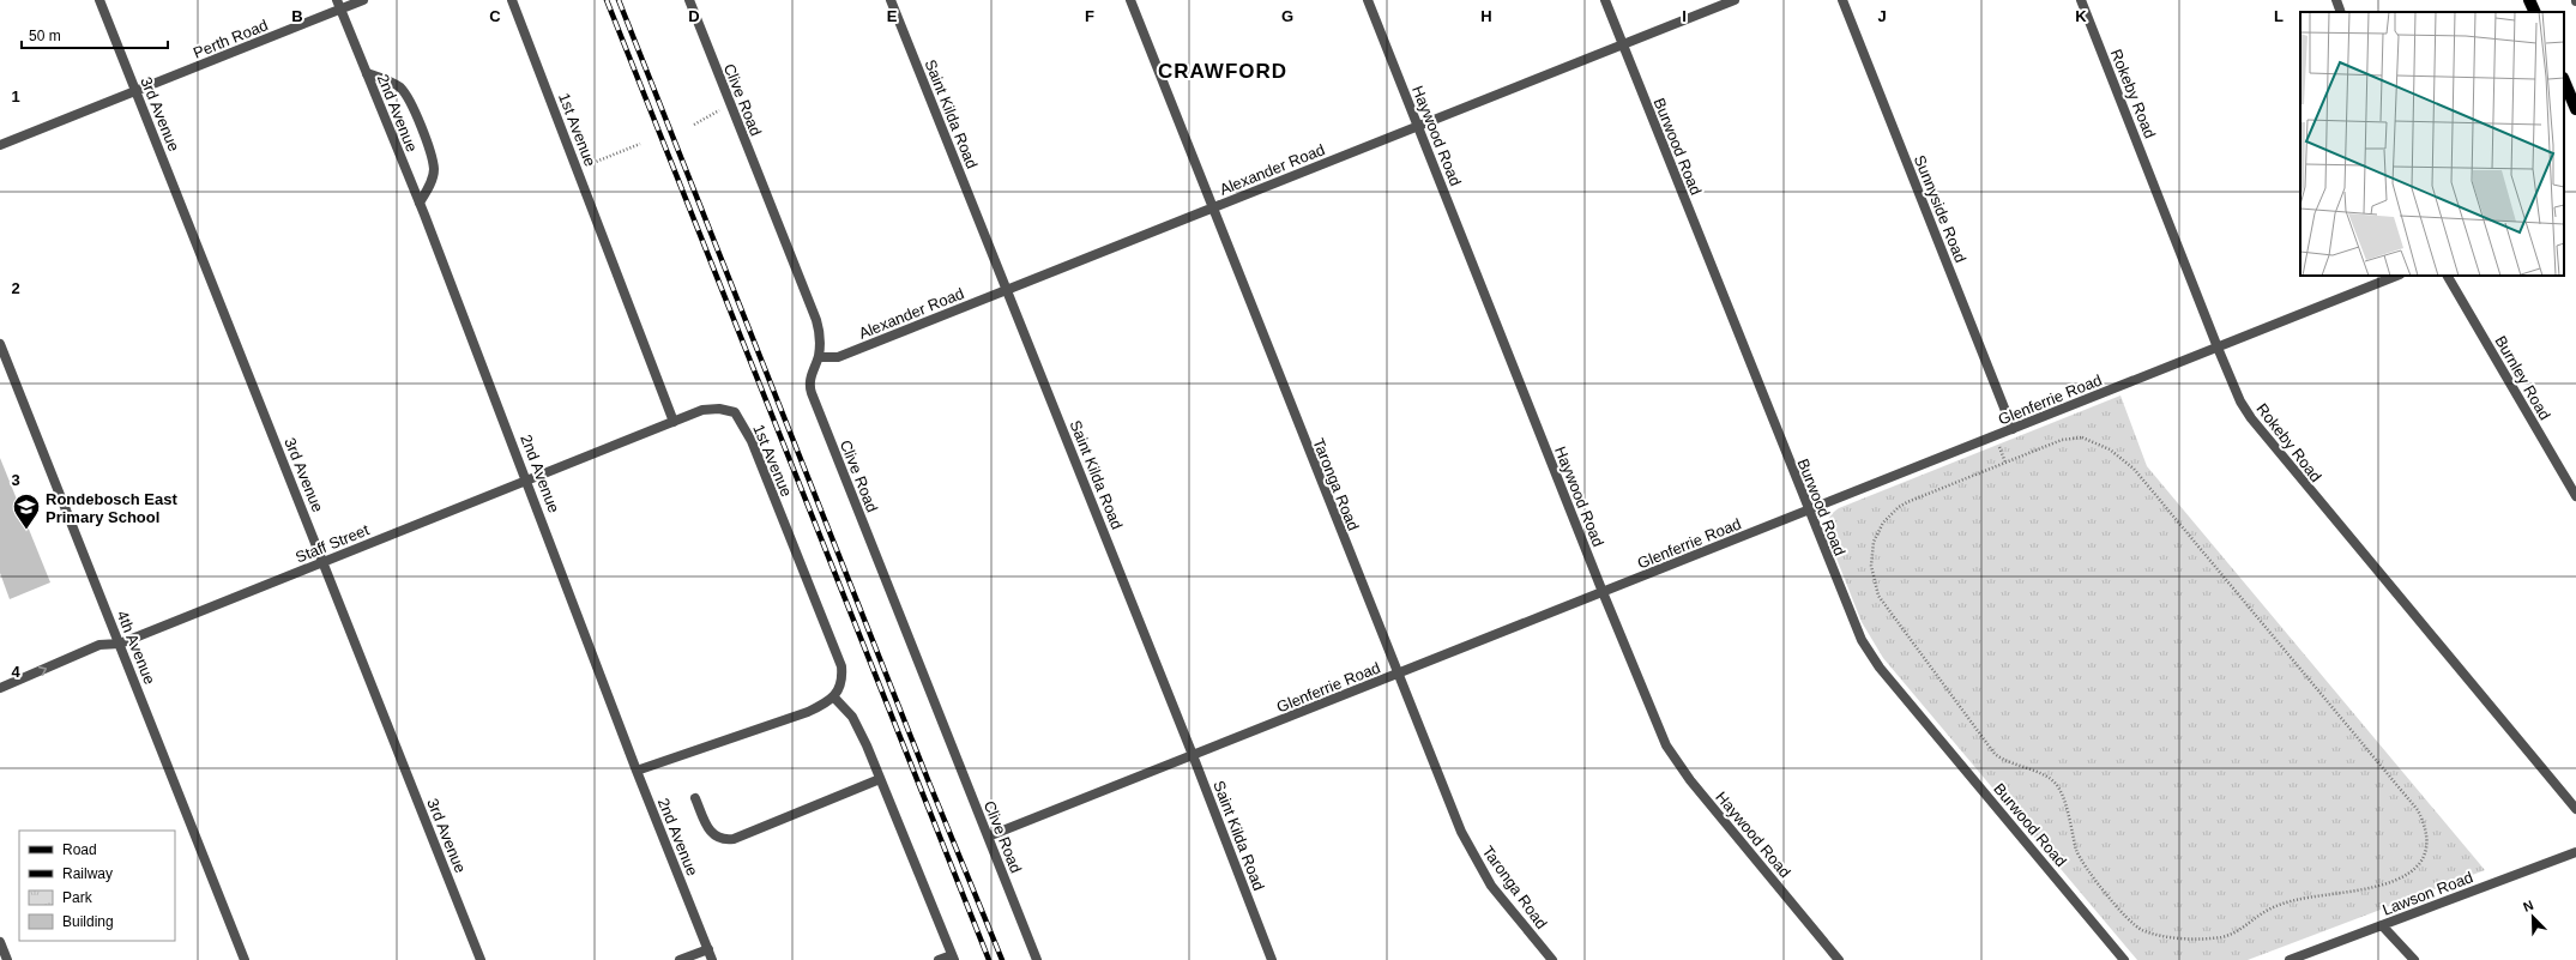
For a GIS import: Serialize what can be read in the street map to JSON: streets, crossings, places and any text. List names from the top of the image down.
{
  "streets": {
    "street": [
      "Perth Road",
      "Rokeby Road",
      "Clive Road",
      "2nd Avenue",
      "3rd Avenue",
      "Saint Kilda Road",
      "1st Avenue",
      "Haywood Road",
      "Burwood Road",
      "Alexander Road",
      "Sunnyside Road",
      "Burnley Road",
      "Glenferrie Road",
      "Taronga Road",
      "Staff Street",
      "4th Avenue",
      "Lawson Road"
    ]
  },
  "crossings": [
    ["Perth Road", "2nd Avenue"],
    ["Perth Road", "3rd Avenue"],
    ["Rokeby Road", "Glenferrie Road"],
    ["Clive Road", "Alexander Road"],
    ["Clive Road", "Glenferrie Road"],
    ["2nd Avenue", "Staff Street"],
    ["3rd Avenue", "Staff Street"],
    ["Saint Kilda Road", "Alexander Road"],
    ["Saint Kilda Road", "Glenferrie Road"],
    ["1st Avenue", "Staff Street"],
    ["Haywood Road", "Alexander Road"],
    ["Haywood Road", "Glenferrie Road"],
    ["Burwood Road", "Alexander Road"],
    ["Burwood Road", "Glenferrie Road"],
    ["Alexander Road", "Taronga Road"],
    ["Sunnyside Road", "Glenferrie Road"],
    ["Glenferrie Road", "Taronga Road"],
    ["Staff Street", "4th Avenue"]
  ],
  "districts": ["CRAWFORD"],
  "places": {
    "school or university": ["Rondebosch East Primary School"]
  },
  "legend": [
    "Road",
    "Railway",
    "Park",
    "Building"
  ],
  "scale_bar": "50 m",
  "north": "top left",
  "grid": {
    "columns": [
      "B",
      "C",
      "D",
      "E",
      "F",
      "G",
      "H",
      "I",
      "J",
      "K",
      "L"
    ],
    "rows": [
      "1",
      "2",
      "3",
      "4"
    ]
  }
}
